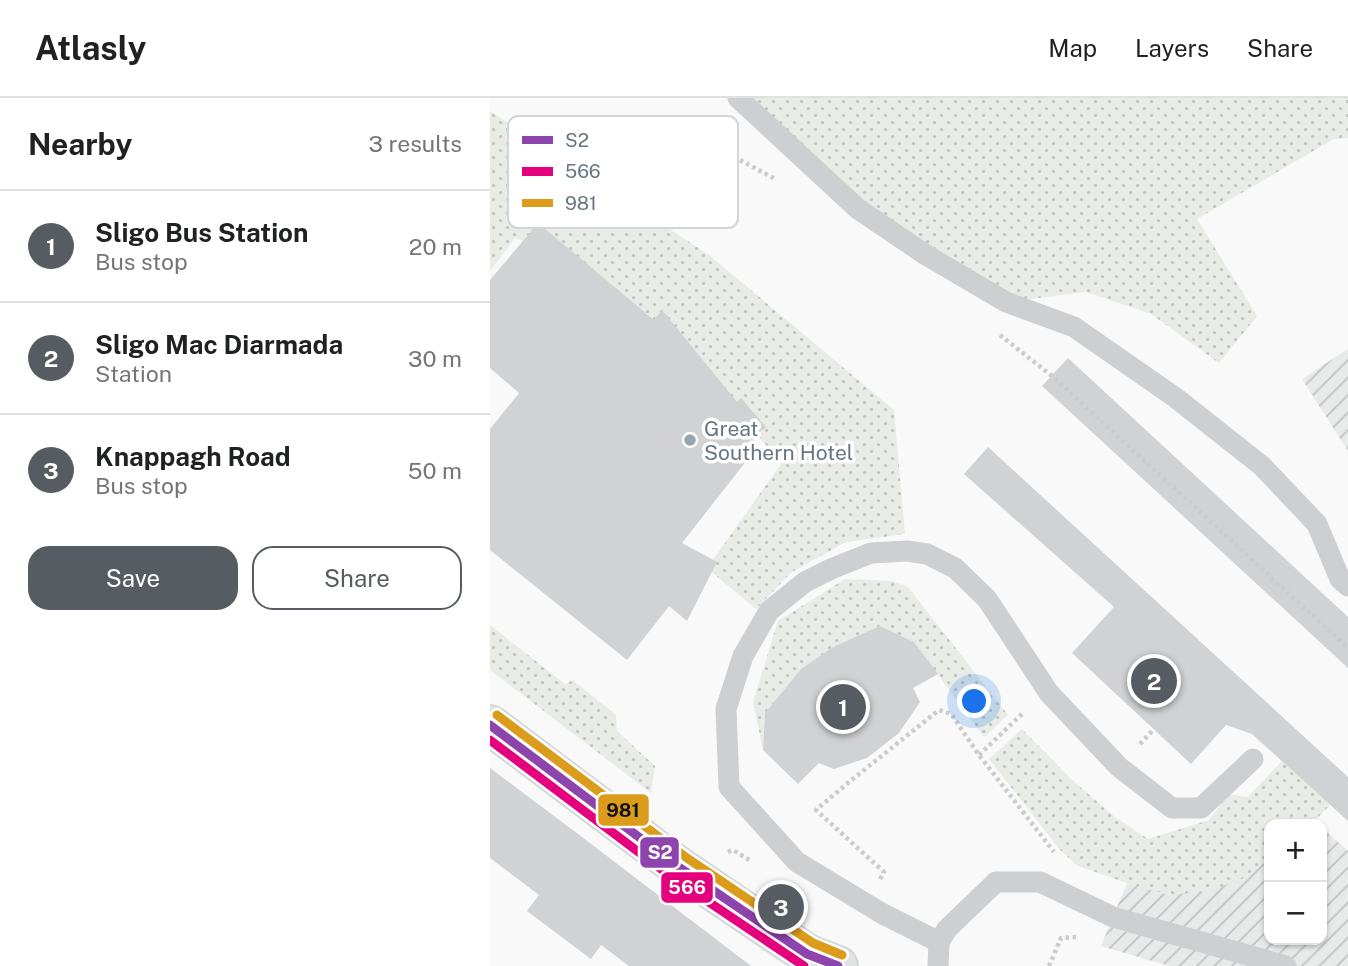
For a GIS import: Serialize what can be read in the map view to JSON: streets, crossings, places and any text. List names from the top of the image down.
{
  "places": ["Great Southern Hotel"],
  "lines": ["transit line 981", "transit line S2", "transit line 566"],
  "legend": ["S2", "566", "981"],
  "page": {
    "header": "Atlasly",
    "nav": ["Map", "Layers", "Share"],
    "heading": ["Nearby", "3 results"],
    "list": [
      {
        "mark": "1",
        "name": "Sligo Bus Station",
        "note": "Bus stop",
        "value": "20 m"
      },
      {
        "mark": "2",
        "name": "Sligo Mac Diarmada",
        "note": "Station",
        "value": "30 m"
      },
      {
        "mark": "3",
        "name": "Knappagh Road",
        "note": "Bus stop",
        "value": "50 m"
      }
    ],
    "buttons": ["Save", "Share"],
    "pins": ["2", "1", "3"],
    "map_buttons": ["+", "−"]
  }
}
